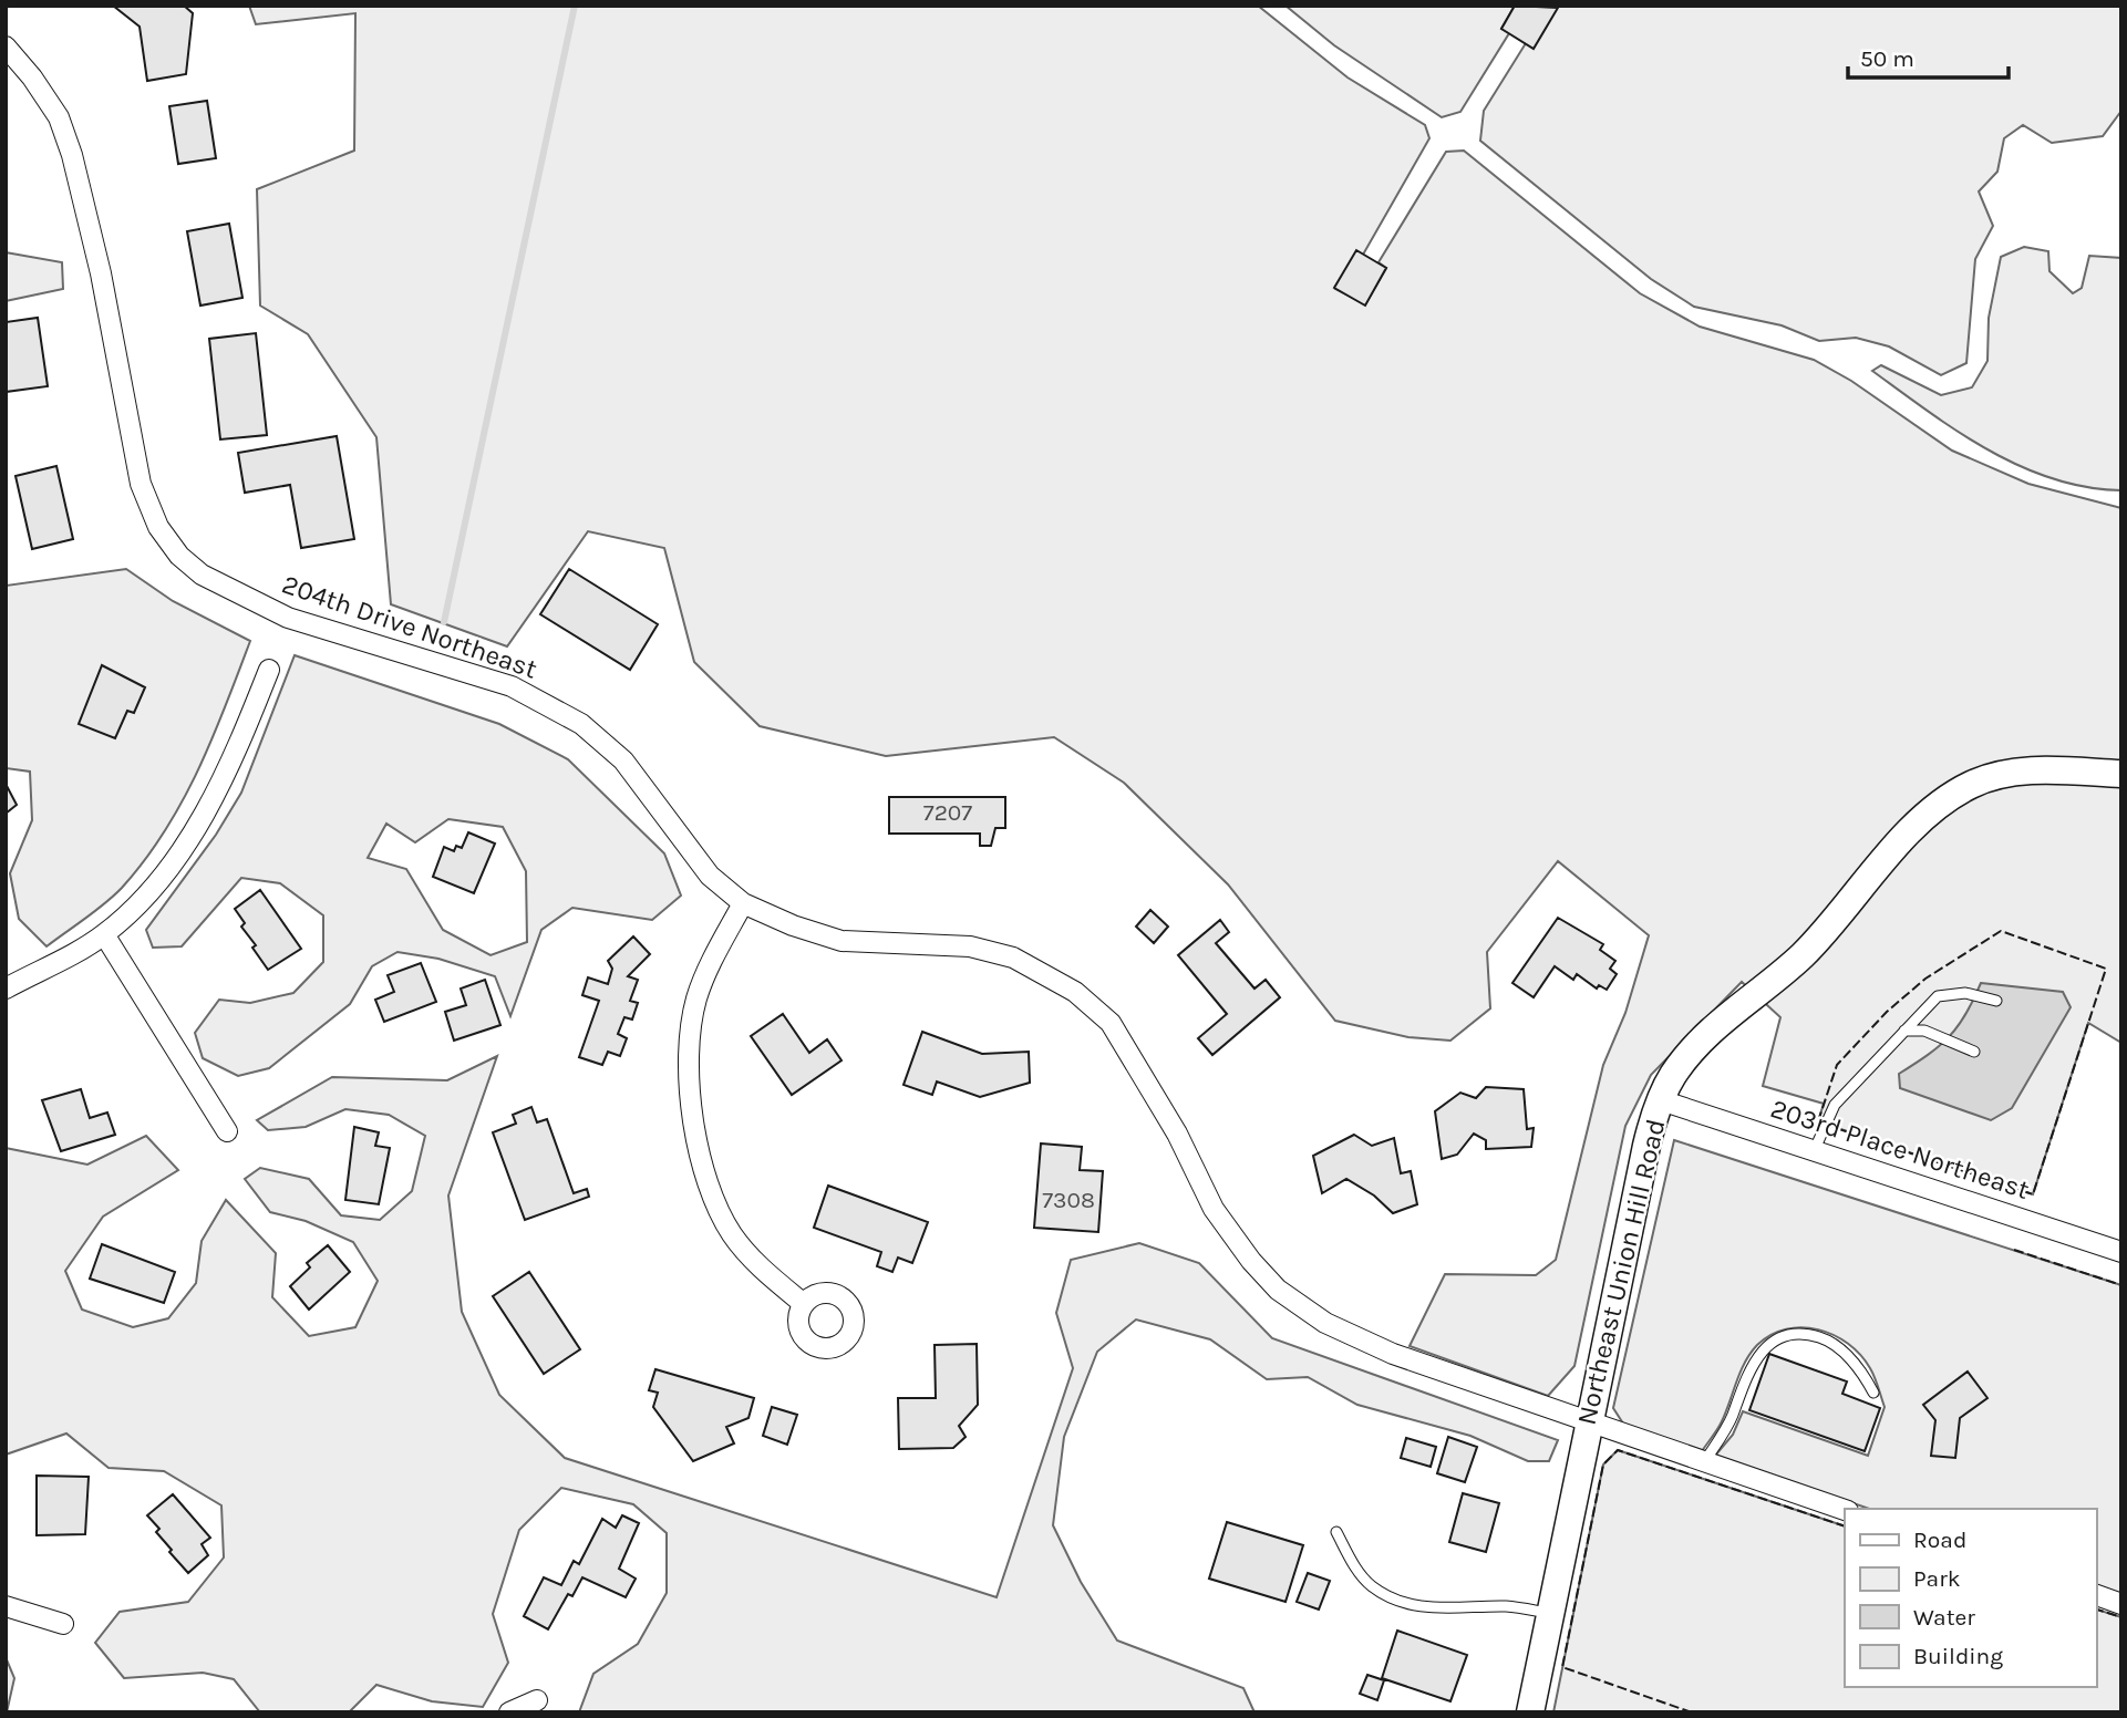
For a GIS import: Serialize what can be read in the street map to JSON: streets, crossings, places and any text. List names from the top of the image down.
{
  "streets": {
    "street": ["204th Drive Northeast", "203rd Place Northeast", "Northeast Union Hill Road"]
  },
  "crossings": [
    ["204th Drive Northeast", "Northeast Union Hill Road"],
    ["203rd Place Northeast", "Northeast Union Hill Road"]
  ],
  "house_numbers": ["7207", "7308"],
  "legend": [
    "Road",
    "Park",
    "Water",
    "Building"
  ],
  "scale_bar": "50 m"
}
